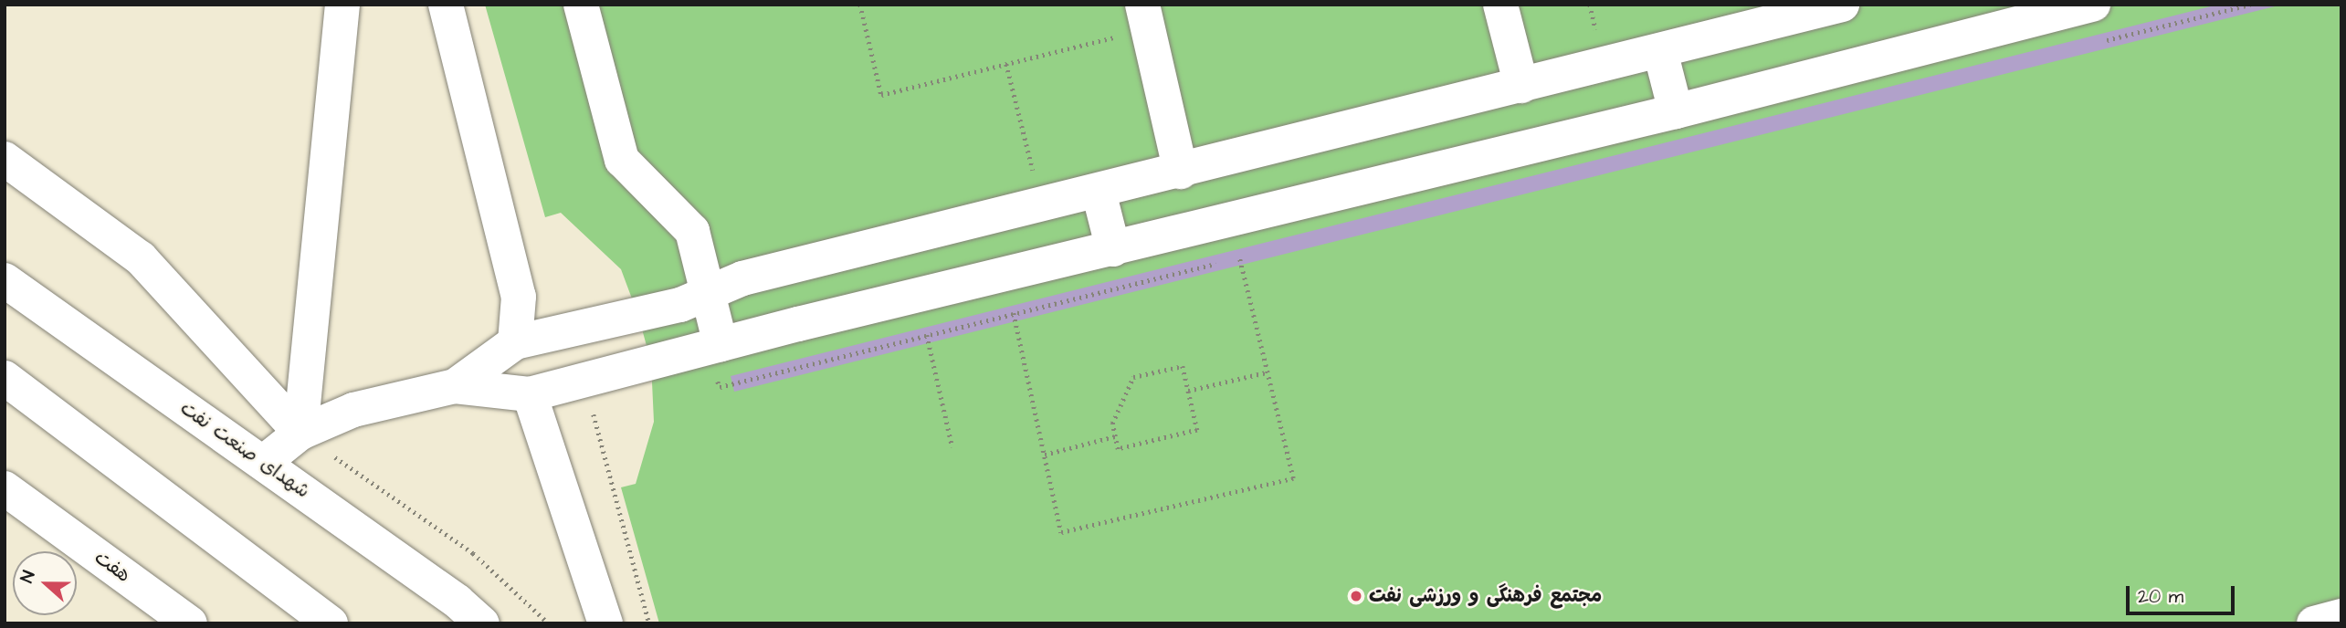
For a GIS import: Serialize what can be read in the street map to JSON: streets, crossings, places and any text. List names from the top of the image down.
{
  "streets": {
    "main road": ["شهدای صنعت نفت", "هفت"]
  },
  "places": ["مجتمع فرهنگى و ورزشى نفت"],
  "scale_bar": "20 m",
  "north": "left"
}
